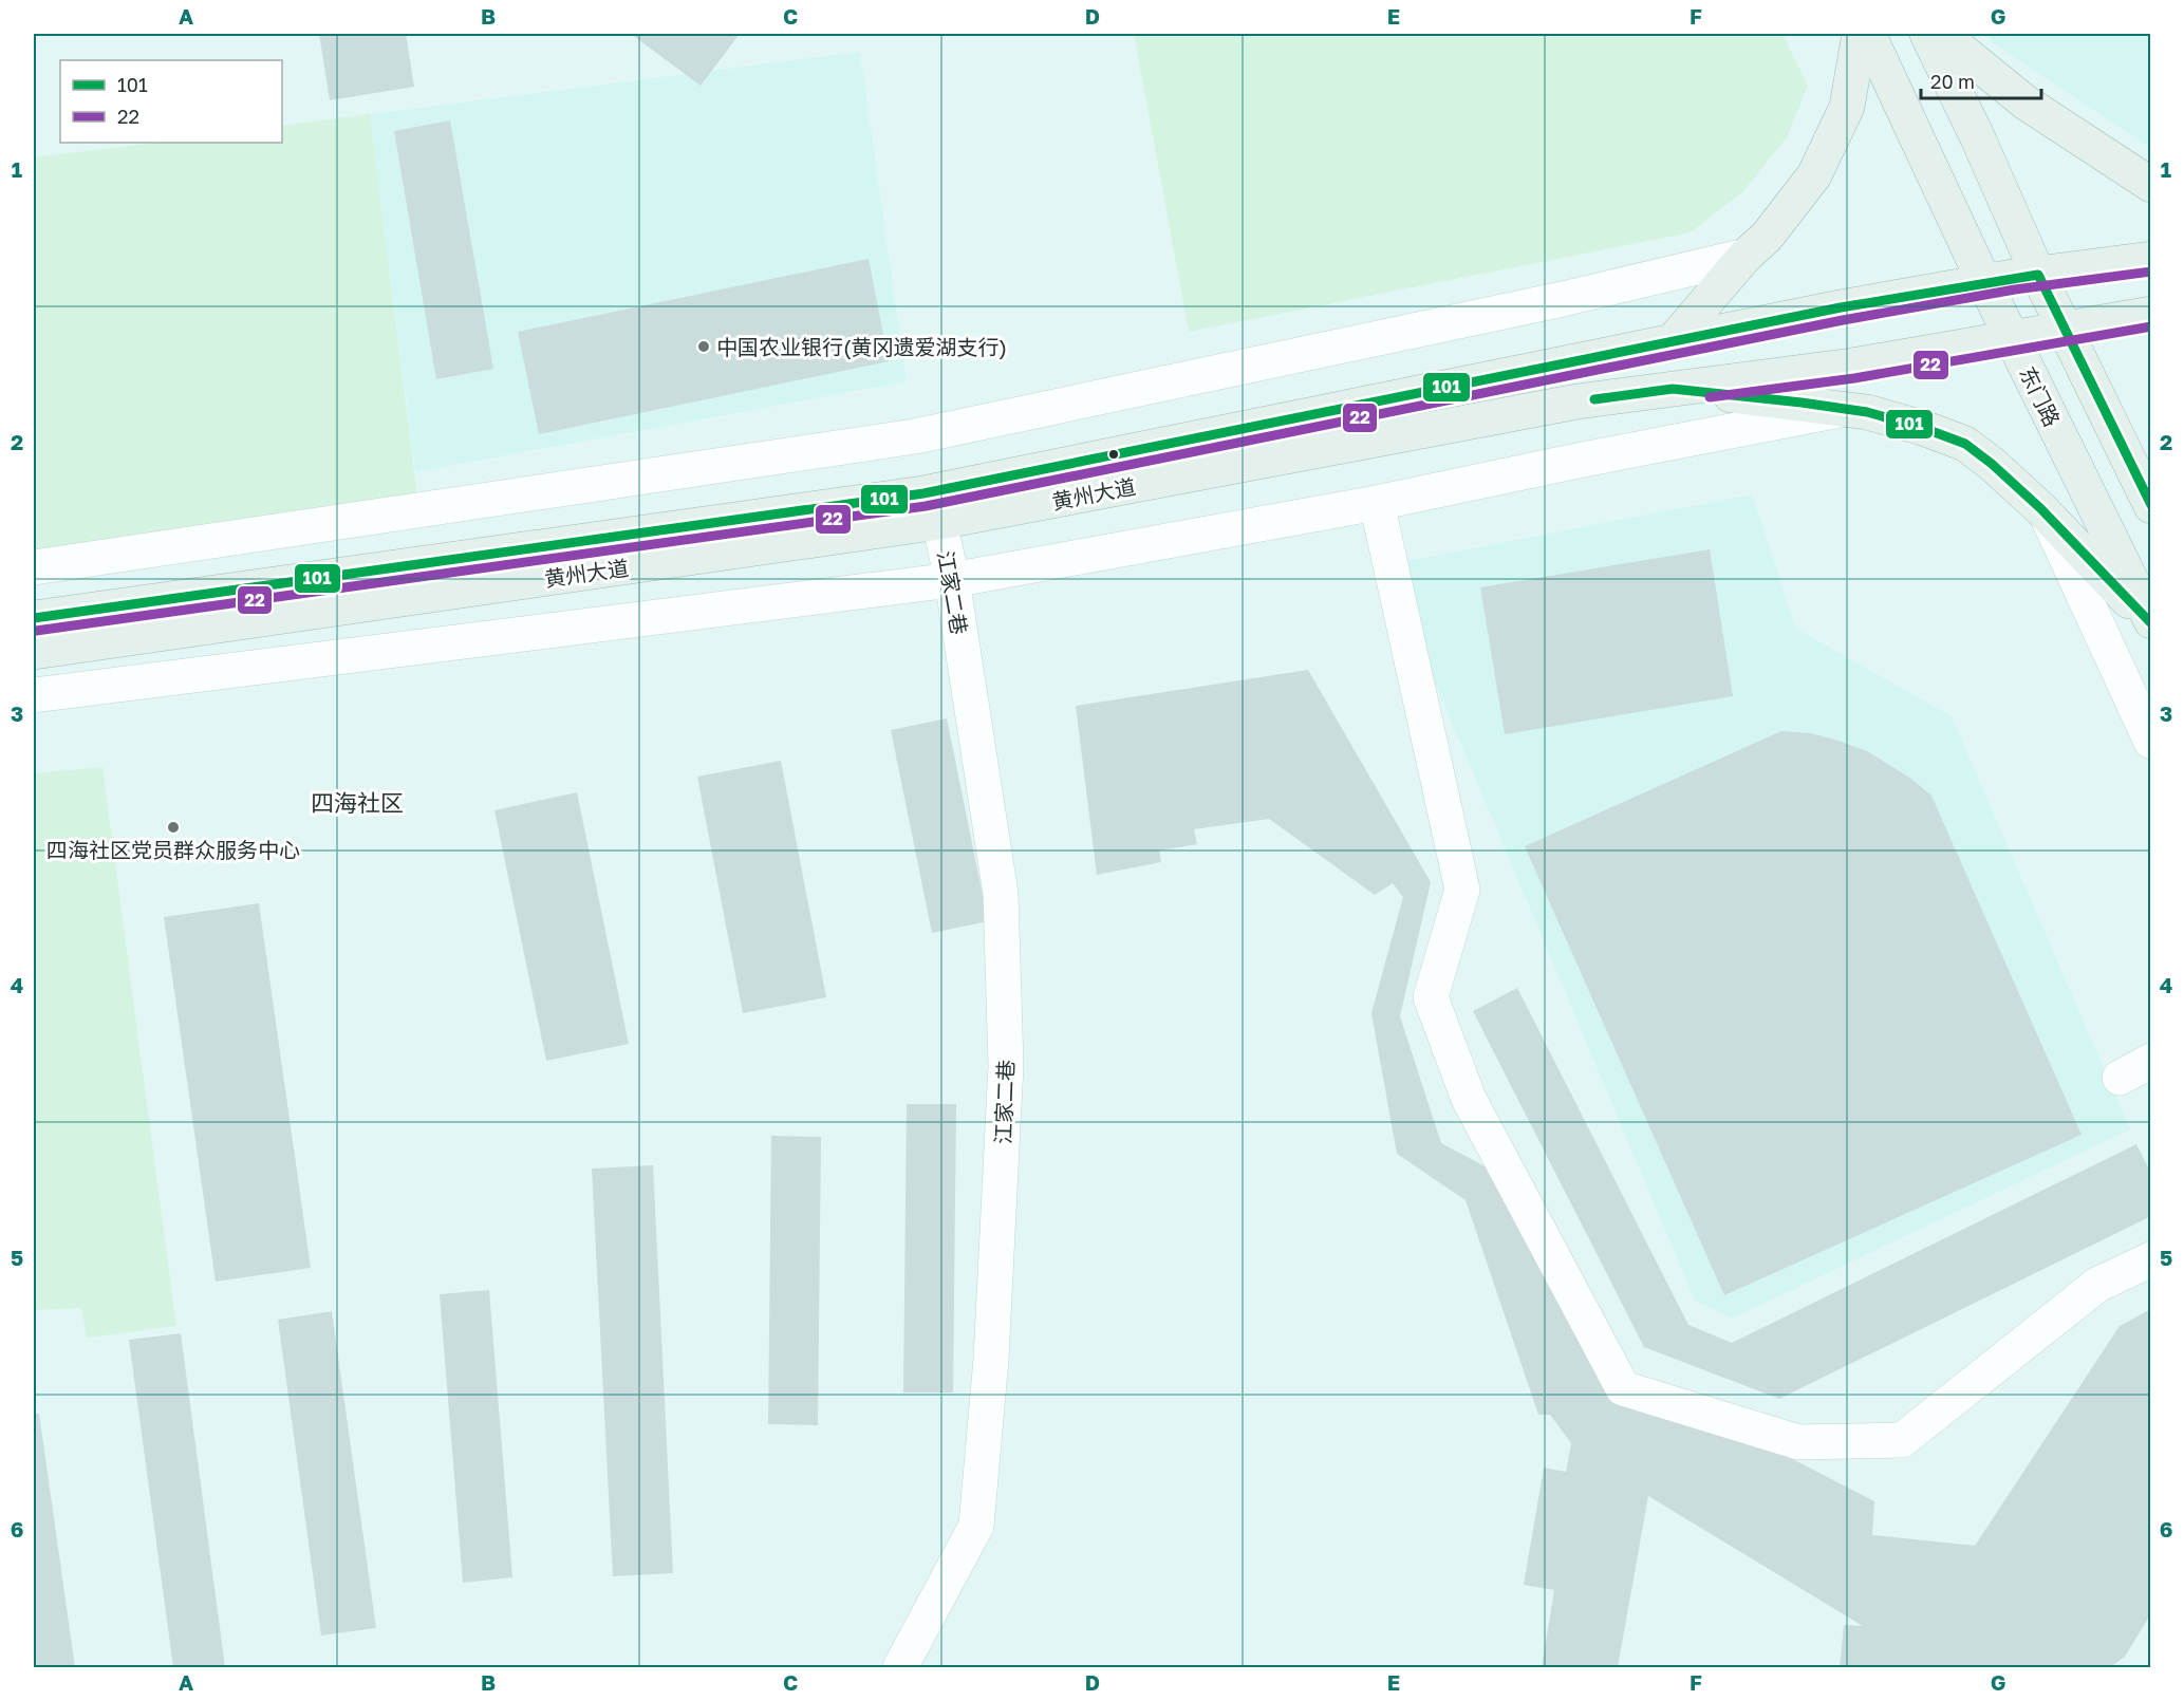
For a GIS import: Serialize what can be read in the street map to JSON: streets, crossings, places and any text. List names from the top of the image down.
{
  "streets": {
    "main road": ["东门路", "黄州大道"],
    "street": ["江家二巷"]
  },
  "crossings": [
    ["东门路", "黄州大道"],
    ["黄州大道", "江家二巷"]
  ],
  "districts": ["四海社区"],
  "places": ["中国农业银行(黄冈遗爱湖支行)", "四海社区党员群众服务中心"],
  "lines": ["transit line 22", "transit line 101"],
  "legend": ["101", "22"],
  "scale_bar": "20 m",
  "grid": {
    "columns": [
      "A",
      "B",
      "C",
      "D",
      "E",
      "F",
      "G"
    ],
    "rows": [
      "1",
      "2",
      "3",
      "4",
      "5",
      "6"
    ]
  }
}
